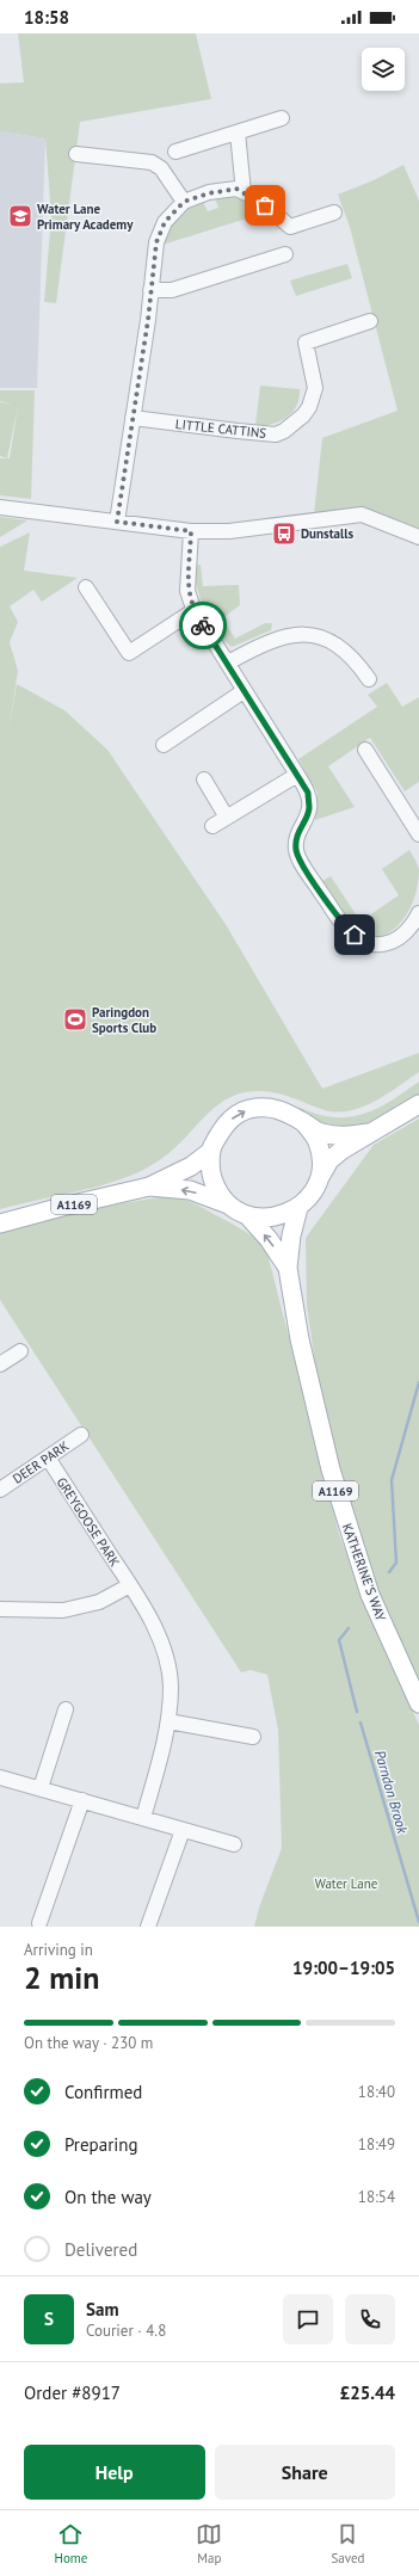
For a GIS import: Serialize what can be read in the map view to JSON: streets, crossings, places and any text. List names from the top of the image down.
{
  "streets": {
    "main road": ["A1169", "KATHERINE'S WAY"],
    "street": ["LITTLE CATTINS", "DEER PARK", "GREYGOOSE PARK"]
  },
  "crossings": [
    ["A1169", "KATHERINE'S WAY"],
    ["DEER PARK", "GREYGOOSE PARK"]
  ],
  "water": ["Parndon Brook"],
  "parks": ["Water Lane"],
  "places": {
    "school or university": ["Water Lane Primary Academy"],
    "bus stop": ["Dunstalls"],
    "sports": ["Paringdon Sports Club"]
  },
  "page": {
    "status": "18:58",
    "heading": ["2 min", "Arriving in", "19:00–19:05"],
    "panel": [
      "Sam",
      "Courier · 4.8",
      "Order #8917",
      "£25.44"
    ],
    "bar": "On the way · 230 m",
    "list": [
      ["Confirmed", "18:40"],
      ["Preparing", "18:49"],
      ["On the way", "18:54"],
      "Delivered"
    ],
    "round": "S",
    "buttons": ["Help", "Share"],
    "tabs": ["Home", "Map", "Saved"]
  }
}
